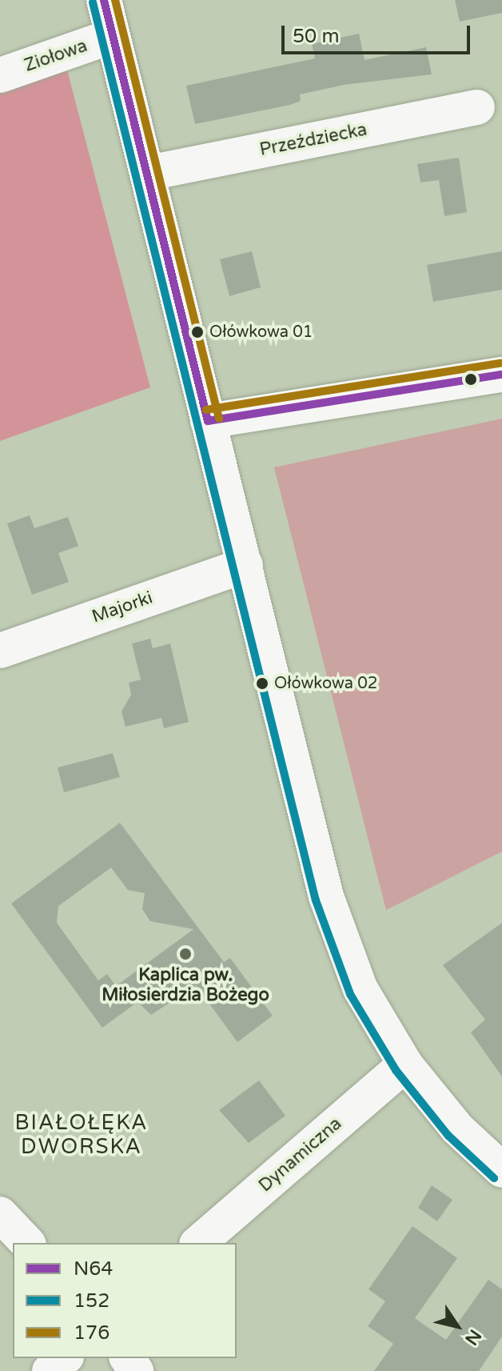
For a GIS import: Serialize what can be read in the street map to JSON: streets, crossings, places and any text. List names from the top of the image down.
{
  "streets": {
    "street": [
      "Ziołowa",
      "Przeździecka",
      "Majorki",
      "Dynamiczna"
    ]
  },
  "districts": ["BIAŁOŁĘKA DWORSKA"],
  "places": ["Ołówkowa 01", "Ołówkowa 02", "Kaplica pw. Miłosierdzia Bożego"],
  "lines": ["transit line N64", "transit line 176", "transit line 152"],
  "legend": ["N64", "152", "176"],
  "scale_bar": "50 m",
  "north": "bottom right"
}
